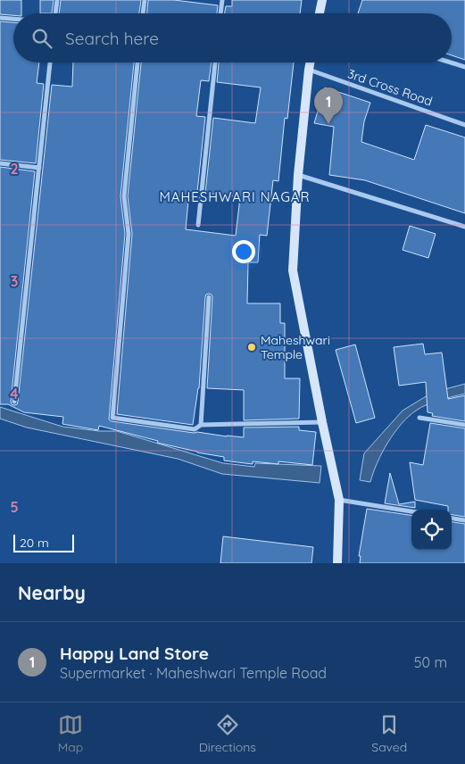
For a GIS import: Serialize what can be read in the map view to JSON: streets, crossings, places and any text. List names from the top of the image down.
{
  "streets": {
    "street": ["3rd Cross Road"]
  },
  "districts": ["MAHESHWARI NAGAR"],
  "places": ["Maheshwari Temple"],
  "scale_bar": "20 m",
  "page": {
    "search": "Search here",
    "pins": "1",
    "scale": "20 m",
    "heading": "Nearby",
    "list": [
      {
        "mark": "1",
        "name": "Happy Land Store",
        "note": "Supermarket · Maheshwari Temple Road",
        "value": "50 m"
      }
    ],
    "nav": ["Map", "Directions", "Saved"]
  },
  "grid": {
    "rows": [
      "2",
      "3",
      "4",
      "5"
    ]
  }
}
